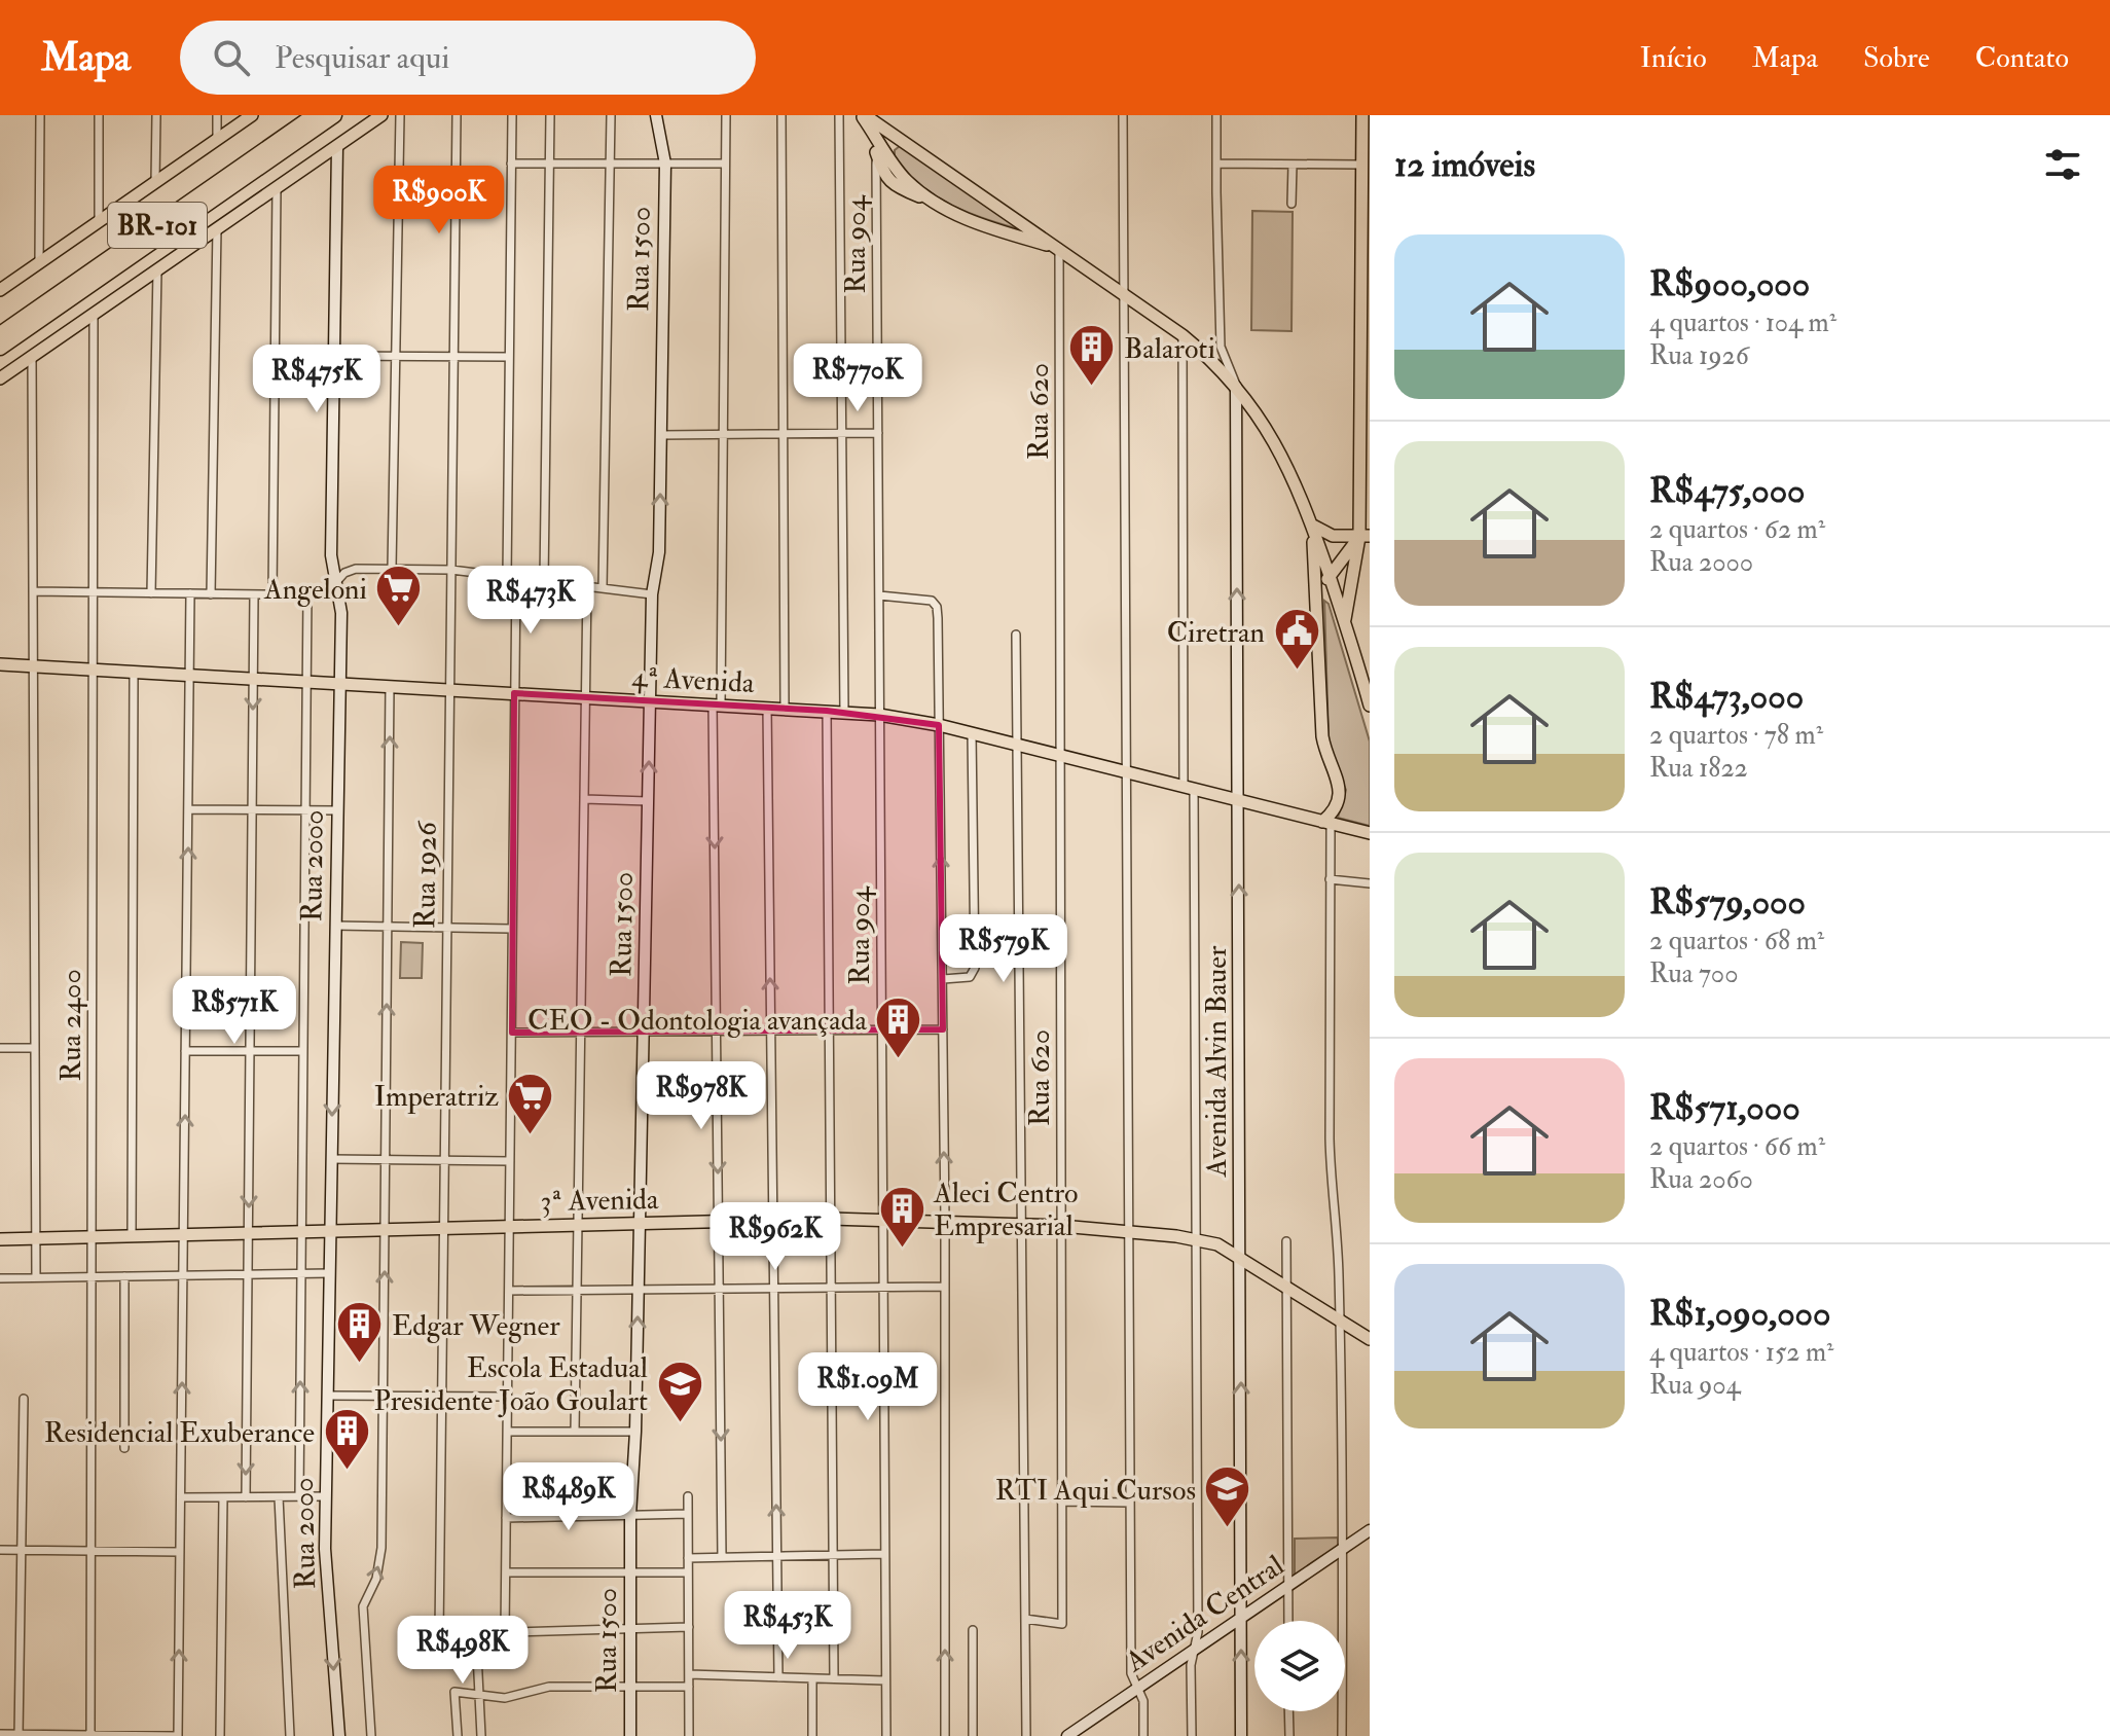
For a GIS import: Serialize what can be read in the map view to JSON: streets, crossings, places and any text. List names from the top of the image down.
{
  "streets": {
    "highway": ["BR-101"],
    "main road": [
      "Rua 1500",
      "4ª Avenida",
      "Rua 2000",
      "Avenida Alvin Bauer",
      "3ª Avenida",
      "Avenida Central"
    ],
    "street": [
      "Rua 904",
      "Rua 620",
      "Rua 1926",
      "Rua 2400"
    ]
  },
  "crossings": [
    ["Rua 904", "4ª Avenida"],
    ["Rua 904", "3ª Avenida"],
    ["Rua 1500", "4ª Avenida"],
    ["Rua 1500", "3ª Avenida"],
    ["Rua 620", "4ª Avenida"],
    ["Rua 620", "3ª Avenida"],
    ["4ª Avenida", "Rua 2000"],
    ["4ª Avenida", "Rua 1926"],
    ["4ª Avenida", "Rua 2400"],
    ["4ª Avenida", "Avenida Alvin Bauer"],
    ["Rua 2000", "3ª Avenida"],
    ["Rua 1926", "3ª Avenida"],
    ["Rua 2400", "3ª Avenida"],
    ["Avenida Alvin Bauer", "3ª Avenida"],
    ["Avenida Alvin Bauer", "Avenida Central"]
  ],
  "one_way": ["Avenida Alvin Bauer"],
  "places": {
    "building": [
      "Balaroti",
      "CEO - Odontologia avançada",
      "Aleci Centro Empresarial",
      "Edgar Wegner",
      "Residencial Exuberance"
    ],
    "supermarket": ["Angeloni", "Imperatriz"],
    "public building": ["Ciretran"],
    "school or university": ["Escola Estadual Presidente João Goulart", "RTI Aqui Cursos"]
  },
  "page": {
    "header": "Mapa",
    "search": "Pesquisar aqui",
    "nav": [
      "Início",
      "Mapa",
      "Sobre",
      "Contato"
    ],
    "heading": "12 imóveis",
    "price": [
      "R$900K",
      "R$770K",
      "R$475K",
      "R$473K",
      "R$579K",
      "R$571K",
      "R$978K",
      "R$962K",
      "R$1.09M",
      "R$489K",
      "R$453K",
      "R$498K"
    ],
    "list": [
      {
        "name": "R$900,000",
        "note": "4 quartos · 104 m² · Rua 1926"
      },
      {
        "name": "R$475,000",
        "note": "2 quartos · 62 m² · Rua 2000"
      },
      {
        "name": "R$473,000",
        "note": "2 quartos · 78 m² · Rua 1822"
      },
      {
        "name": "R$579,000",
        "note": "2 quartos · 68 m² · Rua 700"
      },
      {
        "name": "R$571,000",
        "note": "2 quartos · 66 m² · Rua 2060"
      },
      {
        "name": "R$1,090,000",
        "note": "4 quartos · 152 m² · Rua 904"
      }
    ]
  }
}
